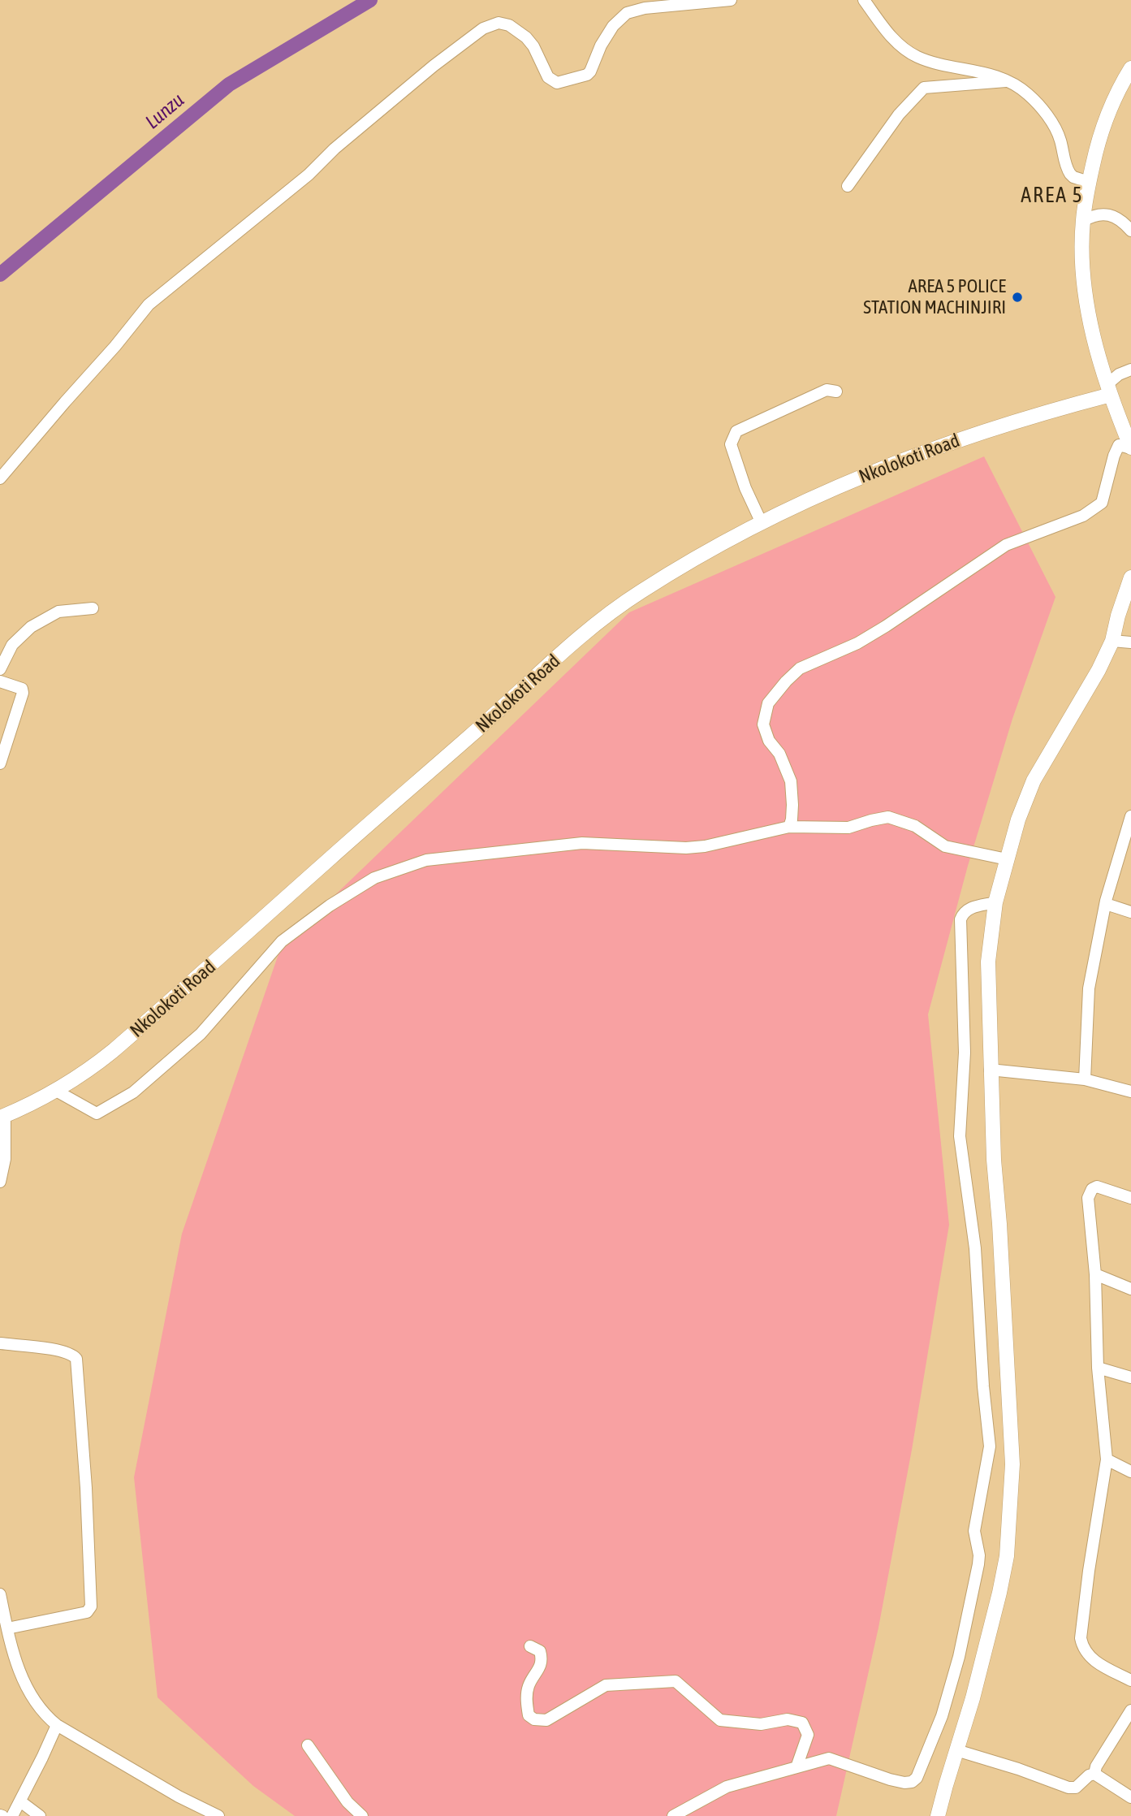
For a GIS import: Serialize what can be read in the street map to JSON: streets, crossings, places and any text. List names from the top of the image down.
{
  "streets": {
    "main road": ["Nkolokoti Road"]
  },
  "districts": ["AREA 5"],
  "water": ["Lunzu"],
  "places": ["AREA 5 POLICE STATION MACHINJIRI"]
}
